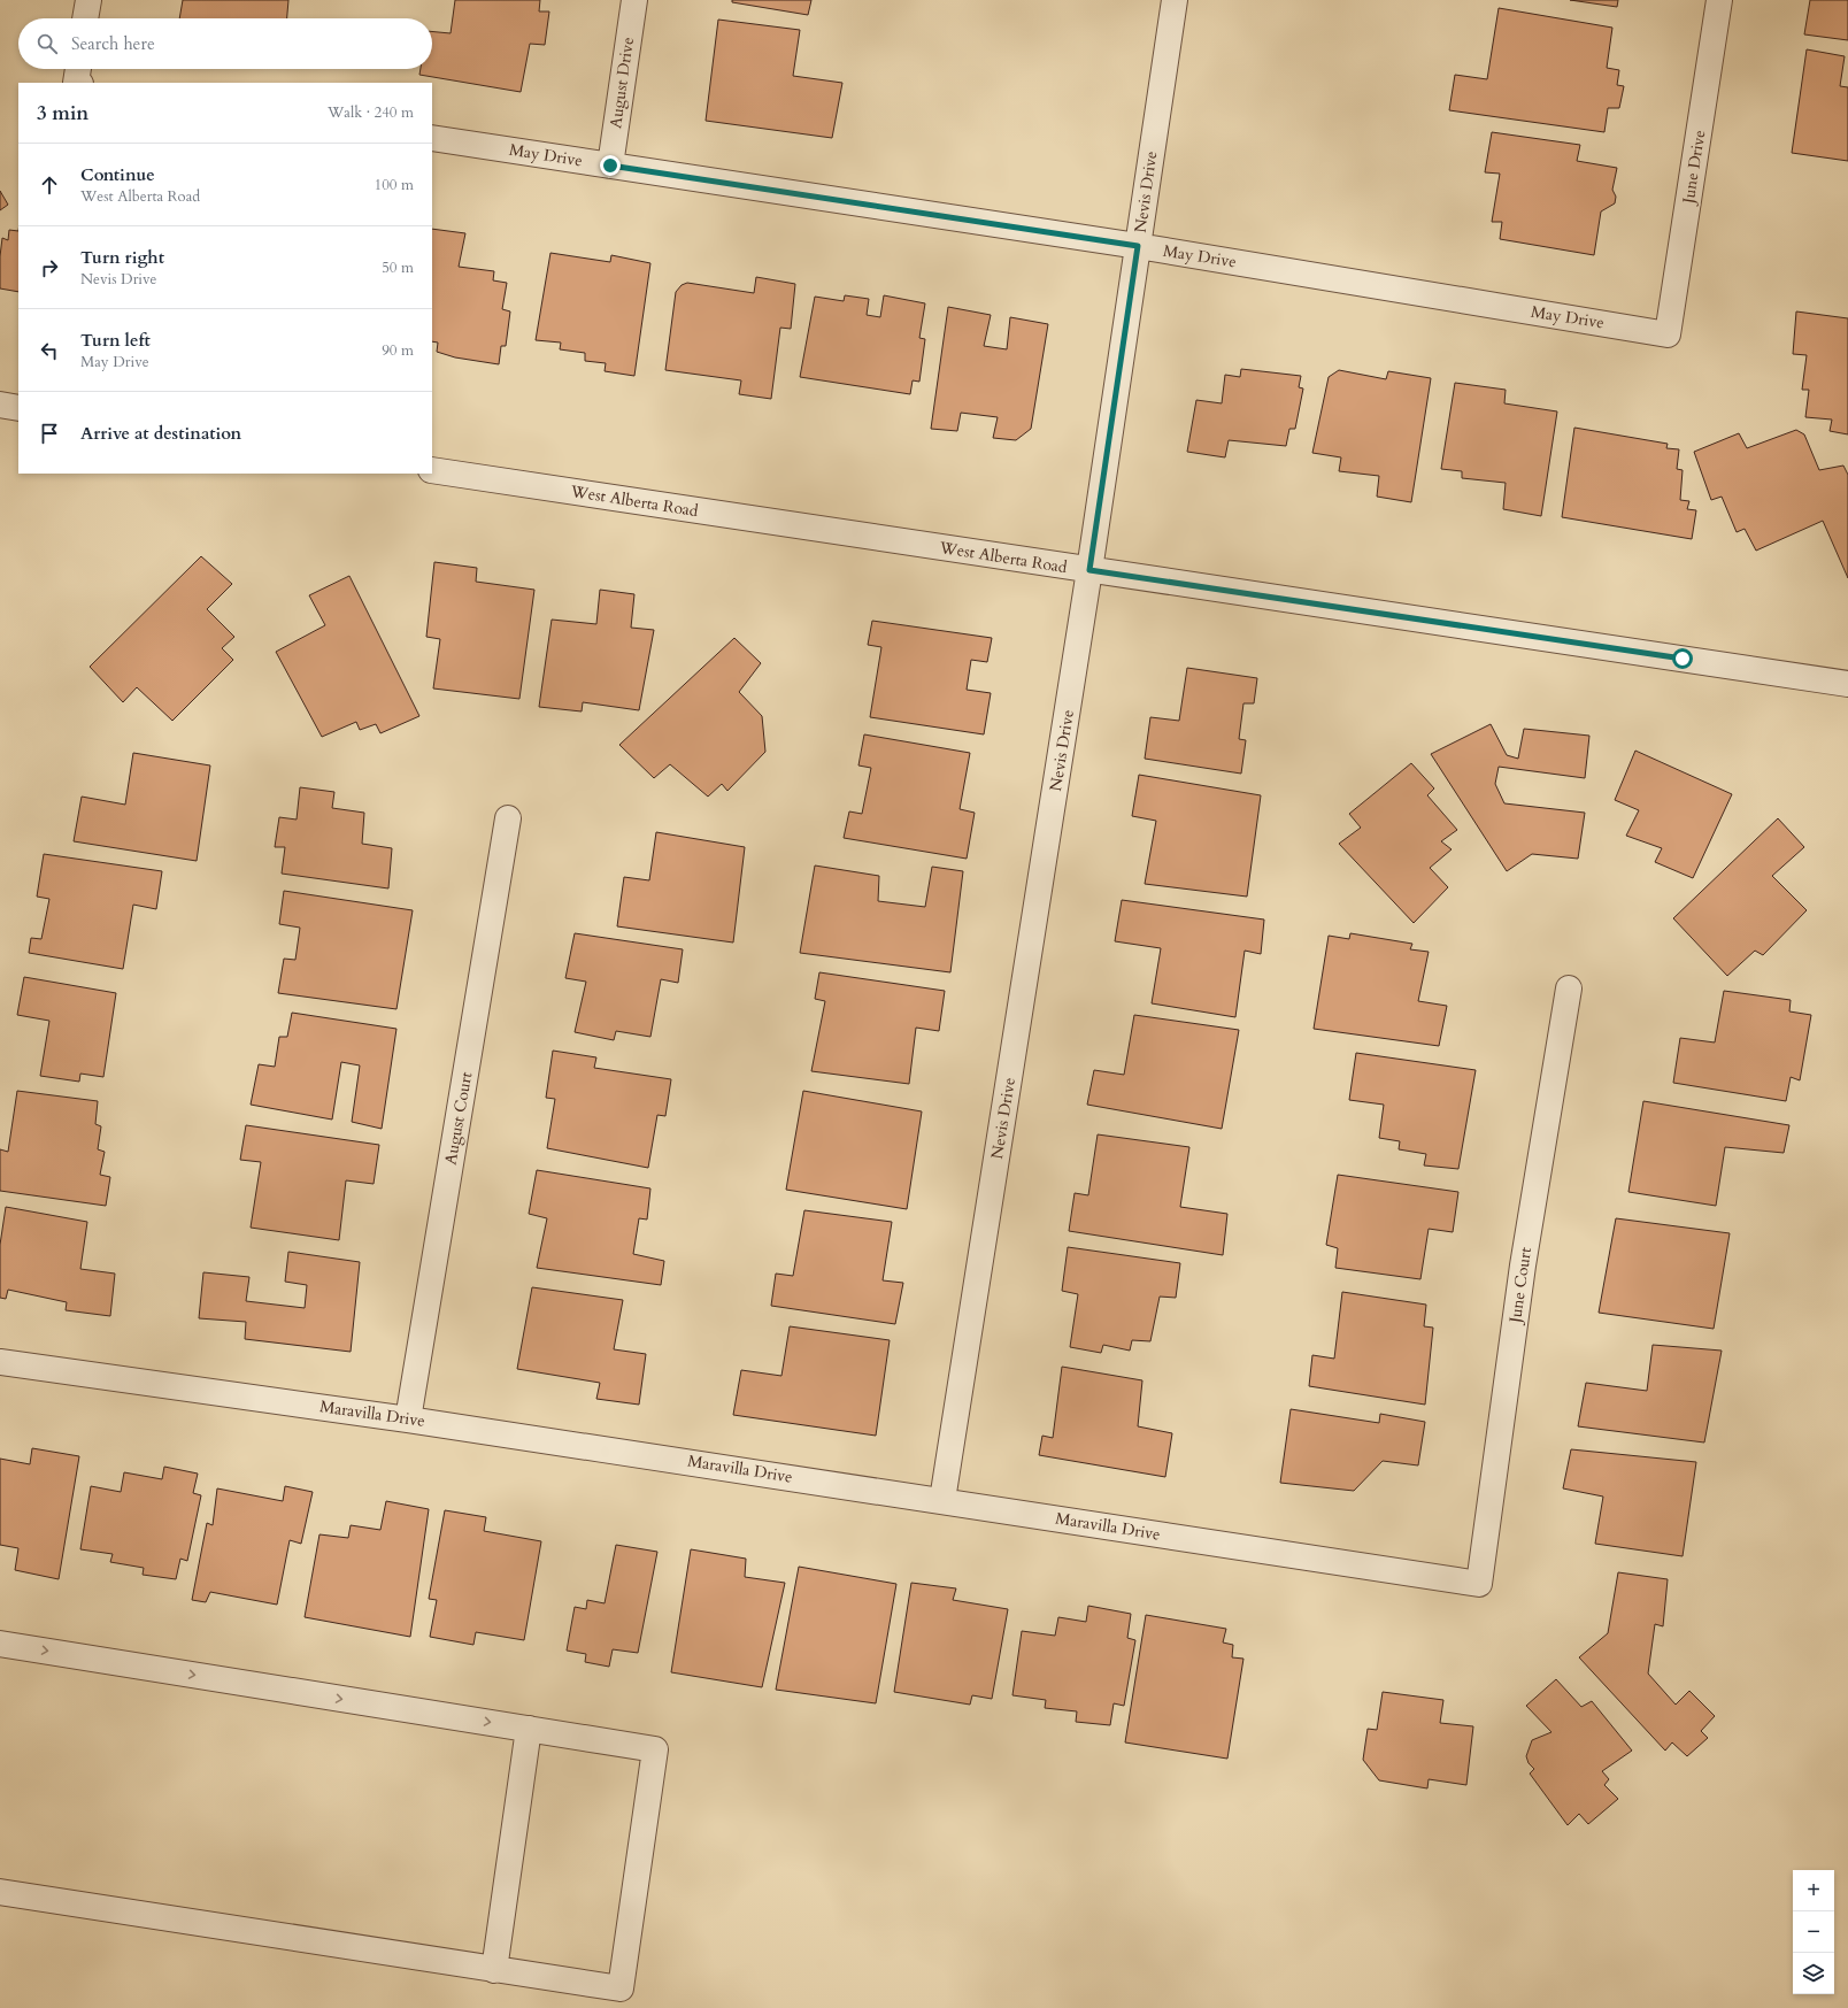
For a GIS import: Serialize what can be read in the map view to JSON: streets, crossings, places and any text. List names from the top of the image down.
{
  "streets": {
    "street": [
      "August Drive",
      "May Drive",
      "June Drive",
      "Nevis Drive",
      "West Alberta Road",
      "August Court",
      "June Court",
      "Maravilla Drive"
    ]
  },
  "crossings": [
    ["August Drive", "May Drive"],
    ["May Drive", "June Drive"],
    ["May Drive", "Nevis Drive"],
    ["Nevis Drive", "West Alberta Road"],
    ["Nevis Drive", "Maravilla Drive"],
    ["August Court", "Maravilla Drive"],
    ["June Court", "Maravilla Drive"]
  ],
  "page": {
    "search": "Search here",
    "heading": ["3 min", "Walk · 240 m"],
    "list": [
      ["Continue", "West Alberta Road", "100 m"],
      ["Turn right", "Nevis Drive", "50 m"],
      ["Turn left", "May Drive", "90 m"],
      "Arrive at destination"
    ],
    "map_buttons": ["+", "−"]
  }
}
